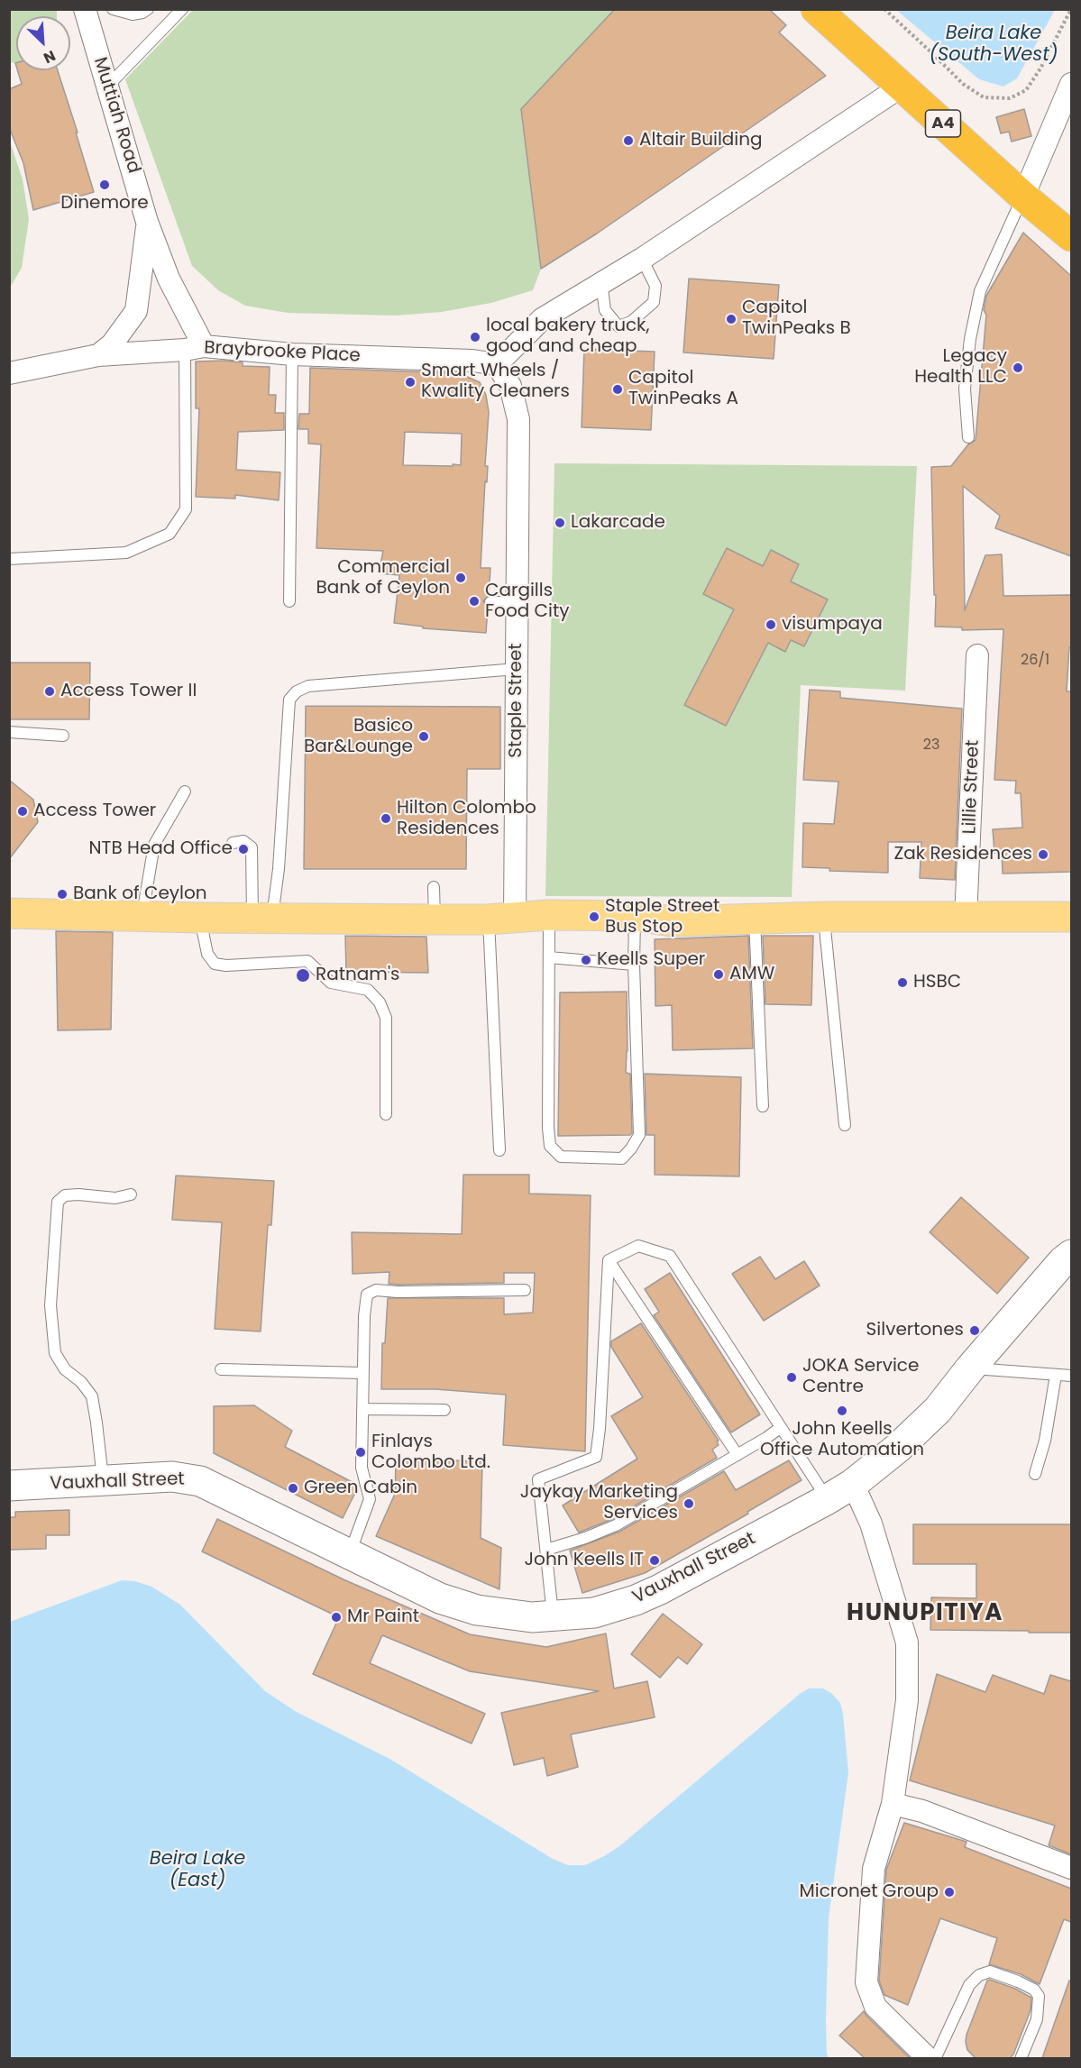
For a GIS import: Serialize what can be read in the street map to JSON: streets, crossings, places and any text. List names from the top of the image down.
{
  "streets": {
    "highway": ["A4"],
    "street": [
      "Muttiah Road",
      "Braybrooke Place",
      "Staple Street",
      "Lillie Street",
      "Vauxhall Street"
    ]
  },
  "crossings": [
    ["Muttiah Road", "Braybrooke Place"],
    ["Braybrooke Place", "Staple Street"]
  ],
  "districts": ["HUNUPITIYA"],
  "water": ["Beira Lake (South-West)", "Beira Lake (East)"],
  "places": [
    "Altair Building",
    "Dinemore",
    "Capitol TwinPeaks B",
    "local bakery truck, good and cheap",
    "Legacy Health LLC",
    "Smart Wheels / Kwality Cleaners",
    "Capitol TwinPeaks A",
    "Lakarcade",
    "Commercial Bank of Ceylon",
    "Cargills Food City",
    "visumpaya",
    "Access Tower II",
    "Basico Bar&Lounge",
    "Access Tower",
    "Hilton Colombo Residences",
    "NTB Head Office",
    "Zak Residences",
    "Bank of Ceylon",
    "Staple Street Bus Stop",
    "Keells Super",
    "AMW",
    "Ratnam's",
    "HSBC",
    "Silvertones",
    "JOKA Service Centre",
    "John Keells Office Automation",
    "Finlays Colombo Ltd.",
    "Green Cabin",
    "Jaykay Marketing Services",
    "John Keells IT",
    "Mr Paint",
    "Micronet Group"
  ],
  "house_numbers": ["26/1", "23"],
  "north": "bottom right"
}
